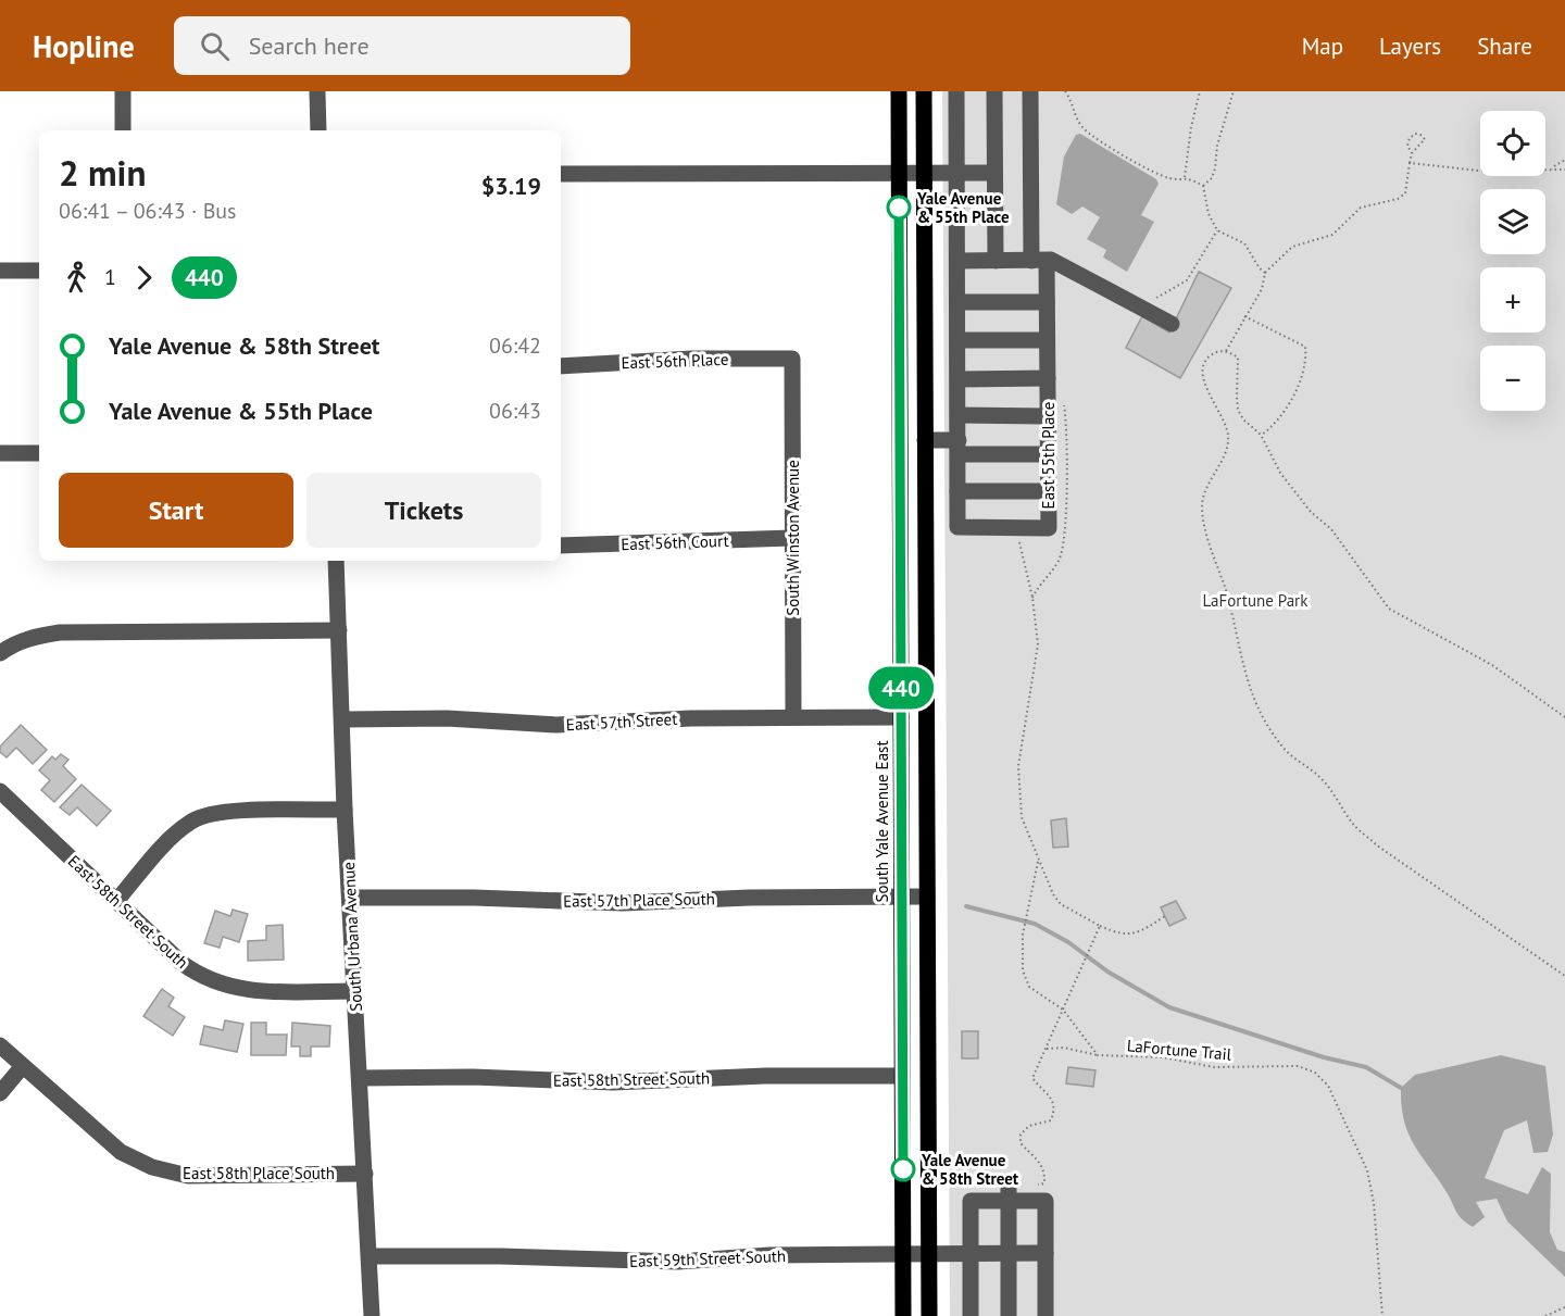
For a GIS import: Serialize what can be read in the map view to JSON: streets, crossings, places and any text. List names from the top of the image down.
{
  "streets": {
    "main road": ["South Yale Avenue East"],
    "street": [
      "East 56th Place",
      "East 55th Place",
      "South Winston Avenue",
      "East 56th Court",
      "East 57th Street",
      "East 57th Place South",
      "East 58th Street South",
      "South Urbana Avenue",
      "East 58th Place South",
      "East 59th Street South"
    ],
    "path": ["LaFortune Trail"]
  },
  "crossings": [
    ["East 56th Place", "South Winston Avenue"],
    ["South Winston Avenue", "East 56th Court"],
    ["South Winston Avenue", "East 57th Street"],
    ["East 57th Street", "South Yale Avenue East"],
    ["East 57th Street", "South Urbana Avenue"],
    ["South Yale Avenue East", "East 57th Place South"],
    ["South Yale Avenue East", "East 58th Street South"],
    ["South Yale Avenue East", "East 59th Street South"],
    ["East 57th Place South", "South Urbana Avenue"],
    ["East 58th Street South", "South Urbana Avenue"],
    ["South Urbana Avenue", "East 58th Place South"],
    ["South Urbana Avenue", "East 59th Street South"]
  ],
  "parks": ["LaFortune Park"],
  "places": ["Yale Avenue & 55th Place", "Yale Avenue & 58th Street"],
  "lines": ["bus line 440"],
  "page": {
    "header": "Hopline",
    "search": "Search here",
    "nav": ["Map", "Layers", "Share"],
    "on_map": "440",
    "map_buttons": ["+", "−"],
    "heading": ["2 min", "06:41 – 06:43 · Bus", "$3.19"],
    "legs": ["1", "440"],
    "list": [
      {
        "name": "Yale Avenue & 58th Street",
        "value": "06:42"
      },
      {
        "name": "Yale Avenue & 55th Place",
        "value": "06:43"
      }
    ],
    "buttons": ["Start", "Tickets"]
  }
}
